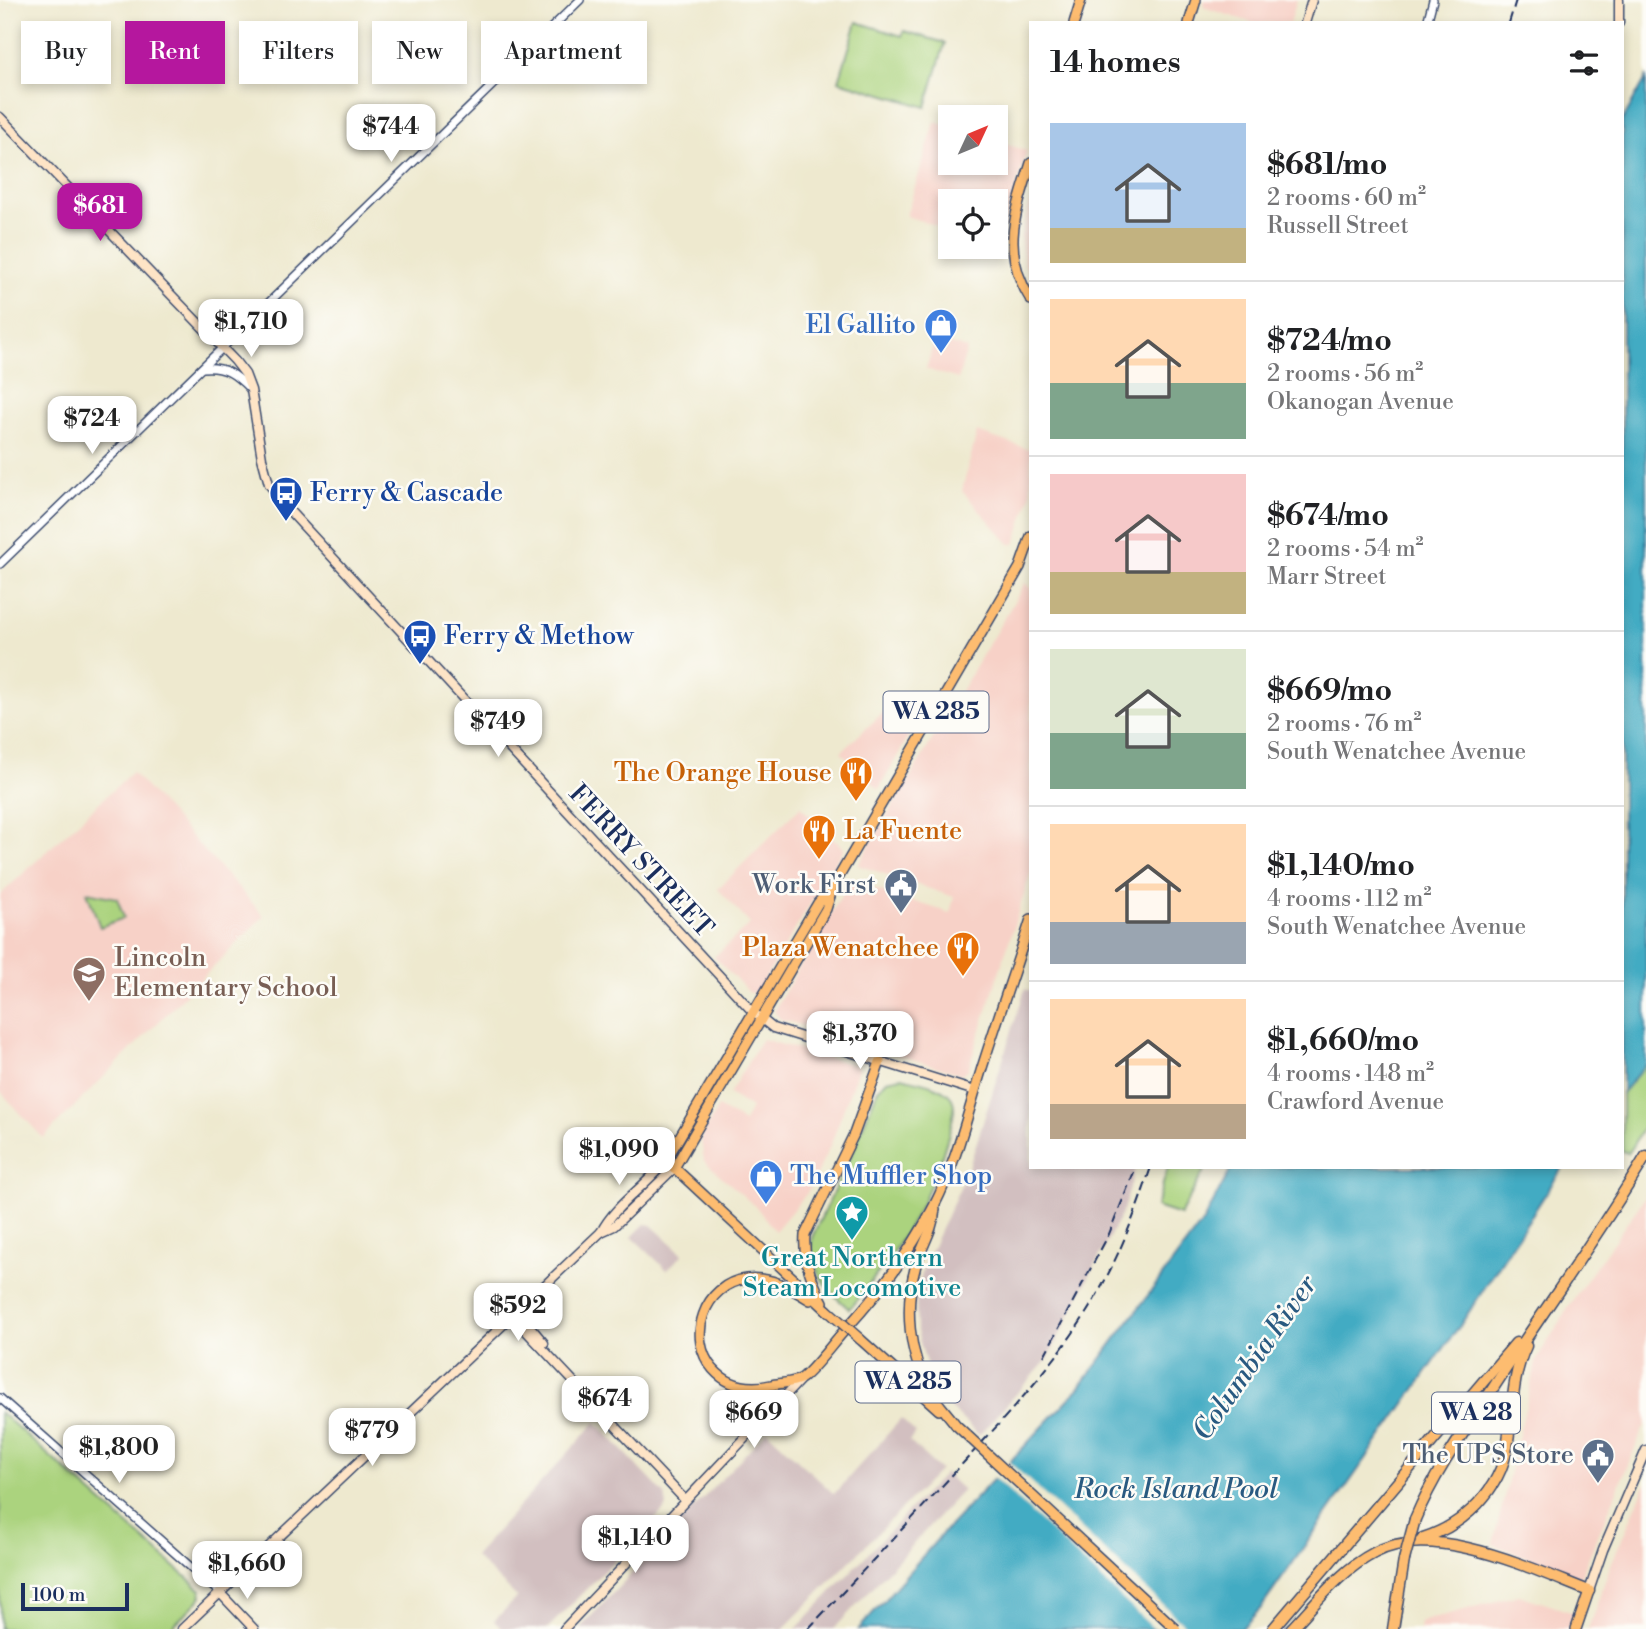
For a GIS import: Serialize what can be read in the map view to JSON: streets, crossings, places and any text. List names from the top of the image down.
{
  "streets": {
    "highway": ["WA 28"],
    "main road": ["WA 285", "FERRY STREET"]
  },
  "crossings": [
    ["WA 285", "FERRY STREET"]
  ],
  "water": ["Columbia River", "Rock Island Pool"],
  "places": {
    "shop": ["El Gallito", "The Muffler Shop"],
    "bus stop": ["Ferry & Cascade", "Ferry & Methow"],
    "restaurant": ["The Orange House", "La Fuente", "Plaza Wenatchee"],
    "public building": ["Work First", "The UPS Store"],
    "school or university": ["Lincoln Elementary School"],
    "place": ["Great Northern Steam Locomotive"]
  },
  "scale_bar": "100 m",
  "north": "top right",
  "page": {
    "chip": [
      "Buy",
      "Rent",
      "Filters",
      "New",
      "Apartment"
    ],
    "heading": "14 homes",
    "price": [
      "$744",
      "$681",
      "$1,710",
      "$724",
      "$749",
      "$1,370",
      "$1,090",
      "$592",
      "$674",
      "$669",
      "$779",
      "$1,800",
      "$1,140",
      "$1,660"
    ],
    "list": [
      {
        "name": "$681/mo",
        "note": "2 rooms · 60 m² · Russell Street"
      },
      {
        "name": "$724/mo",
        "note": "2 rooms · 56 m² · Okanogan Avenue"
      },
      {
        "name": "$674/mo",
        "note": "2 rooms · 54 m² · Marr Street"
      },
      {
        "name": "$669/mo",
        "note": "2 rooms · 76 m² · South Wenatchee Avenue"
      },
      {
        "name": "$1,140/mo",
        "note": "4 rooms · 112 m² · South Wenatchee Avenue"
      },
      {
        "name": "$1,660/mo",
        "note": "4 rooms · 148 m² · Crawford Avenue"
      }
    ],
    "scale": "100 m"
  }
}
